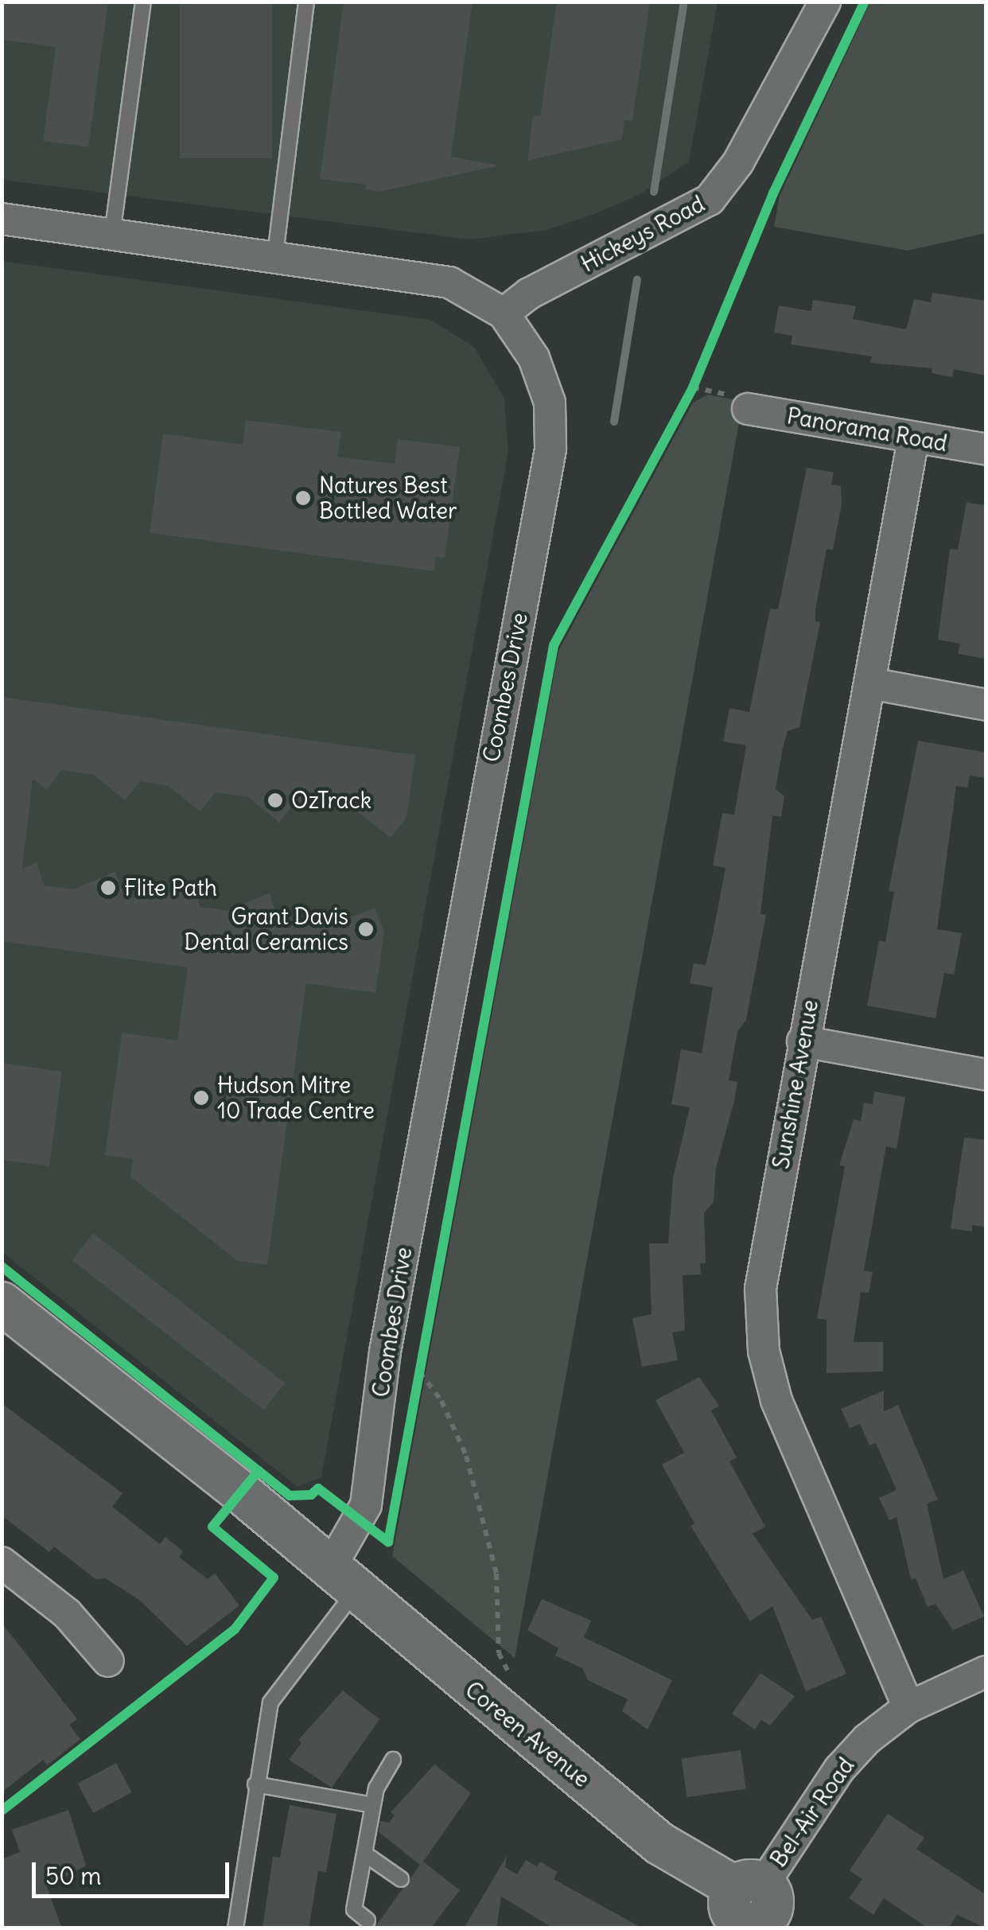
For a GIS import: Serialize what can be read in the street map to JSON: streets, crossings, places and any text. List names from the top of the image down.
{
  "streets": {
    "street": [
      "Hickeys Road",
      "Panorama Road",
      "Coombes Drive",
      "Sunshine Avenue",
      "Coreen Avenue",
      "Bel-Air Road"
    ]
  },
  "crossings": [
    ["Hickeys Road", "Coombes Drive"],
    ["Panorama Road", "Sunshine Avenue"],
    ["Coombes Drive", "Coreen Avenue"],
    ["Sunshine Avenue", "Bel-Air Road"],
    ["Coreen Avenue", "Bel-Air Road"]
  ],
  "places": [
    "Natures Best Bottled Water",
    "OzTrack",
    "Flite Path",
    "Grant Davis Dental Ceramics",
    "Hudson Mitre 10 Trade Centre"
  ],
  "scale_bar": "50 m"
}
